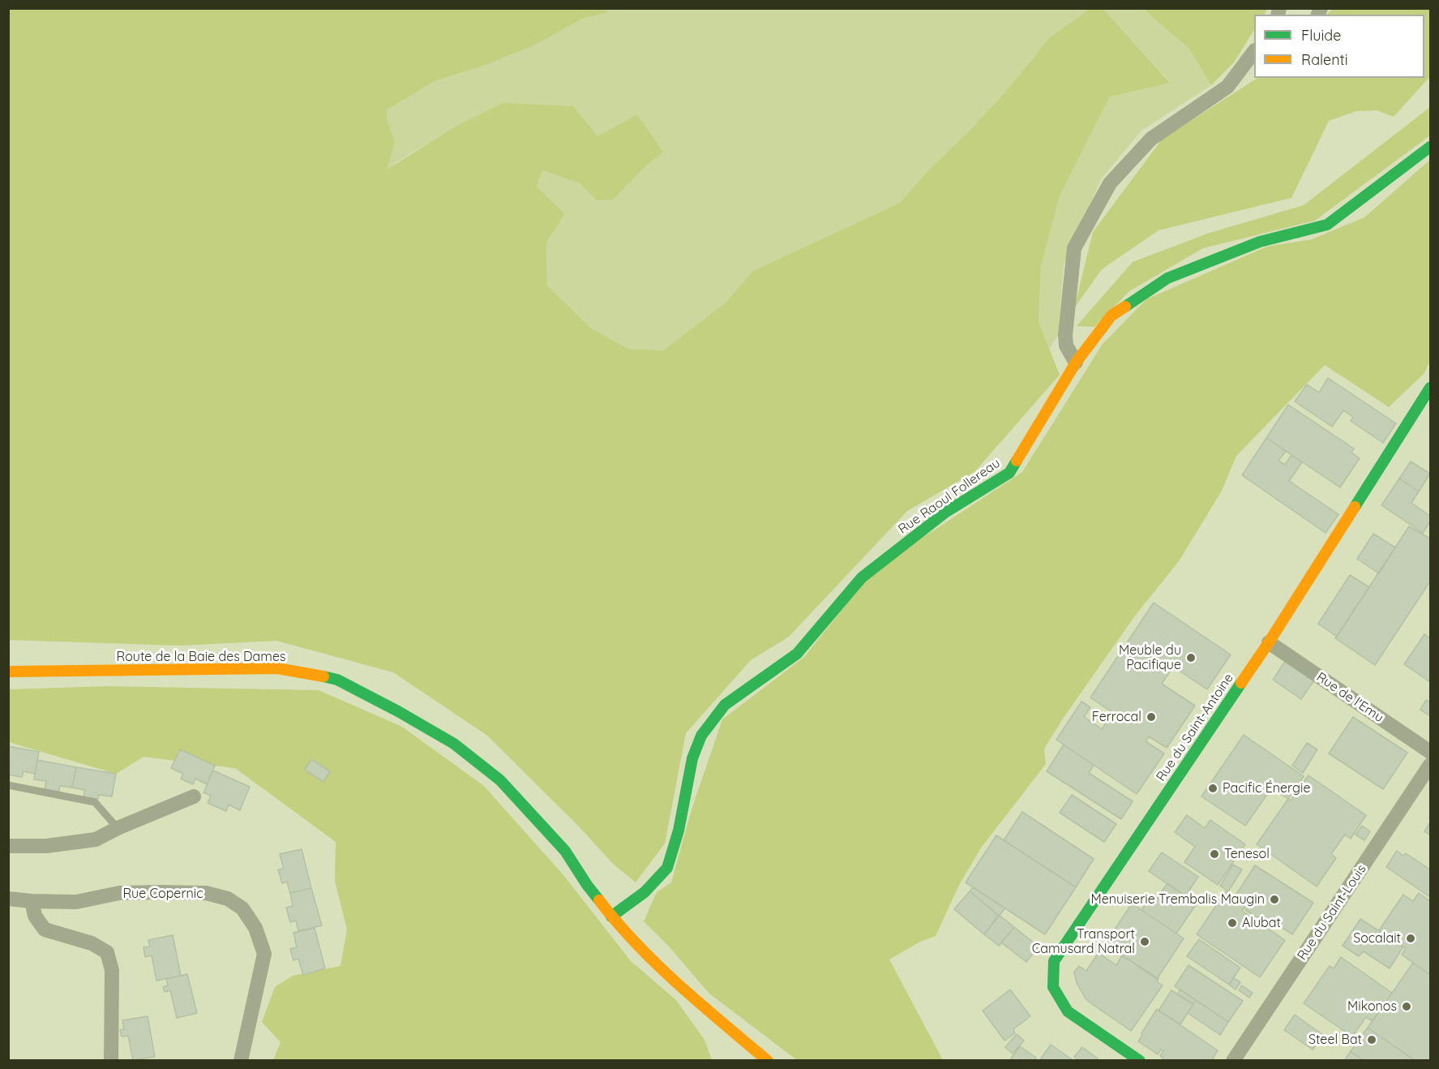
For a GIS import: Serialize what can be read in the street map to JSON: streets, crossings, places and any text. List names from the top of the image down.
{
  "streets": {
    "street": [
      "Rue Raoul Follereau",
      "Route de la Baie des Dames",
      "Rue de l'Emu",
      "Rue du Saint-Antoine",
      "Rue Copernic",
      "Rue du Saint-Louis"
    ]
  },
  "crossings": [
    ["Rue Raoul Follereau", "Route de la Baie des Dames"],
    ["Rue de l'Emu", "Rue du Saint-Antoine"]
  ],
  "places": [
    "Meuble du Pacifique",
    "Ferrocal",
    "Pacific Énergie",
    "Tenesol",
    "Menuiserie Trembalis Maugin",
    "Alubat",
    "Socalait",
    "Transport Camusard Natral",
    "Mikonos",
    "Steel Bat"
  ],
  "legend": ["Fluide", "Ralenti"]
}
